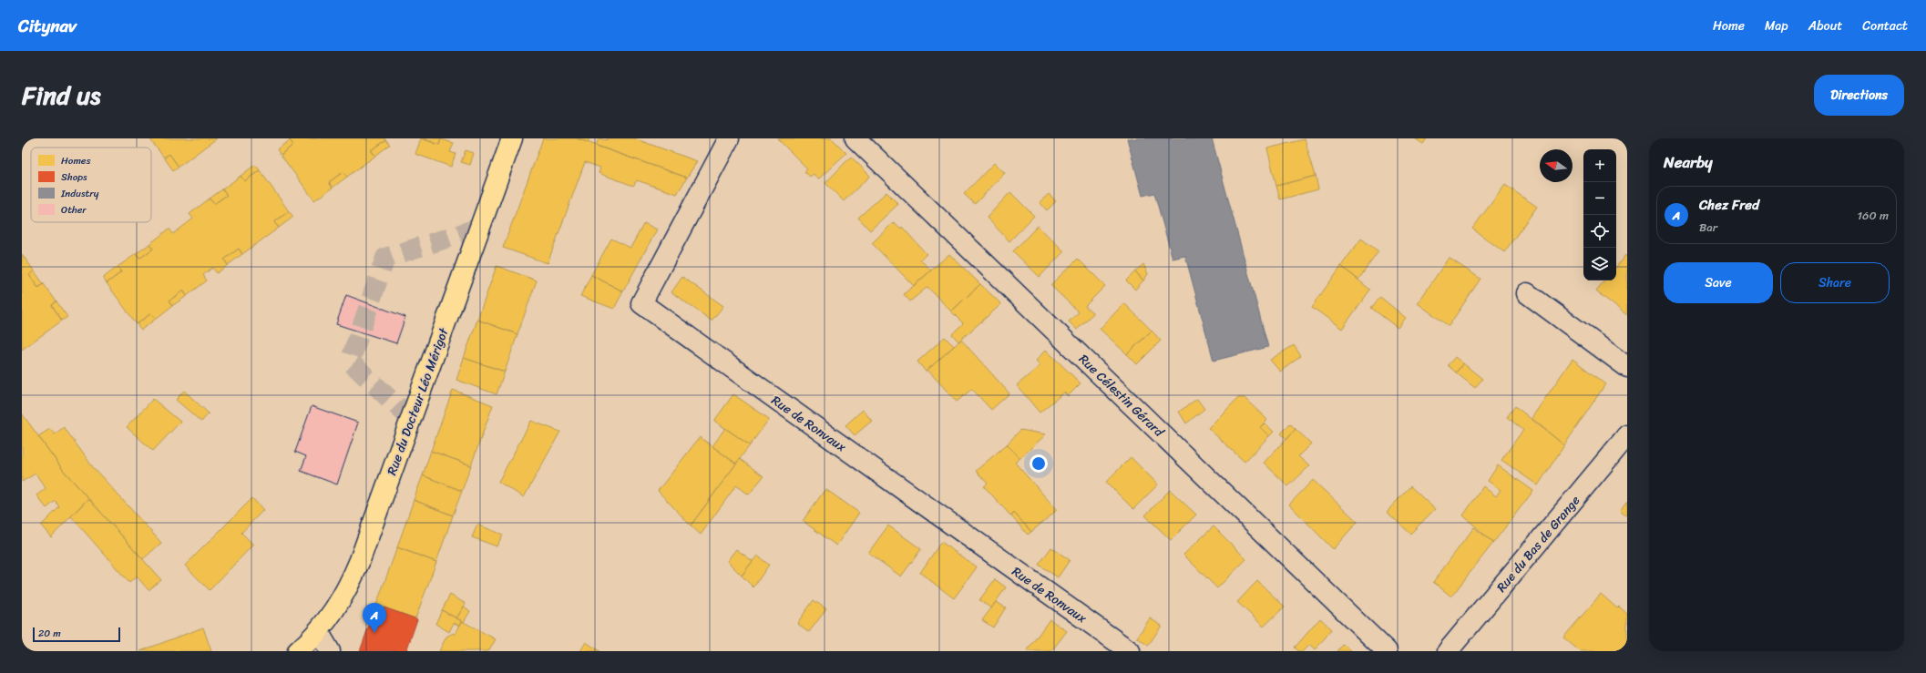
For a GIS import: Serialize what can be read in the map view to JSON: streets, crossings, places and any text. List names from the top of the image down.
{
  "streets": {
    "main road": ["Rue du Docteur Léo Mérigot"],
    "street": ["Rue Célestin Gérard", "Rue de Ronvaux", "Rue du Bas de Grange"]
  },
  "legend": [
    "Homes",
    "Shops",
    "Industry",
    "Other"
  ],
  "scale_bar": "20 m",
  "north": "left",
  "page": {
    "header": "Citynav",
    "nav": [
      "Home",
      "Map",
      "About",
      "Contact"
    ],
    "title": "Find us",
    "buttons": [
      "Directions",
      ["Save", "Share"]
    ],
    "heading": "Nearby",
    "map_buttons": ["+", "−"],
    "list": [
      {
        "mark": "A",
        "name": "Chez Fred",
        "note": "Bar",
        "value": "160 m"
      }
    ],
    "pins": "A",
    "scale": "20 m"
  }
}
